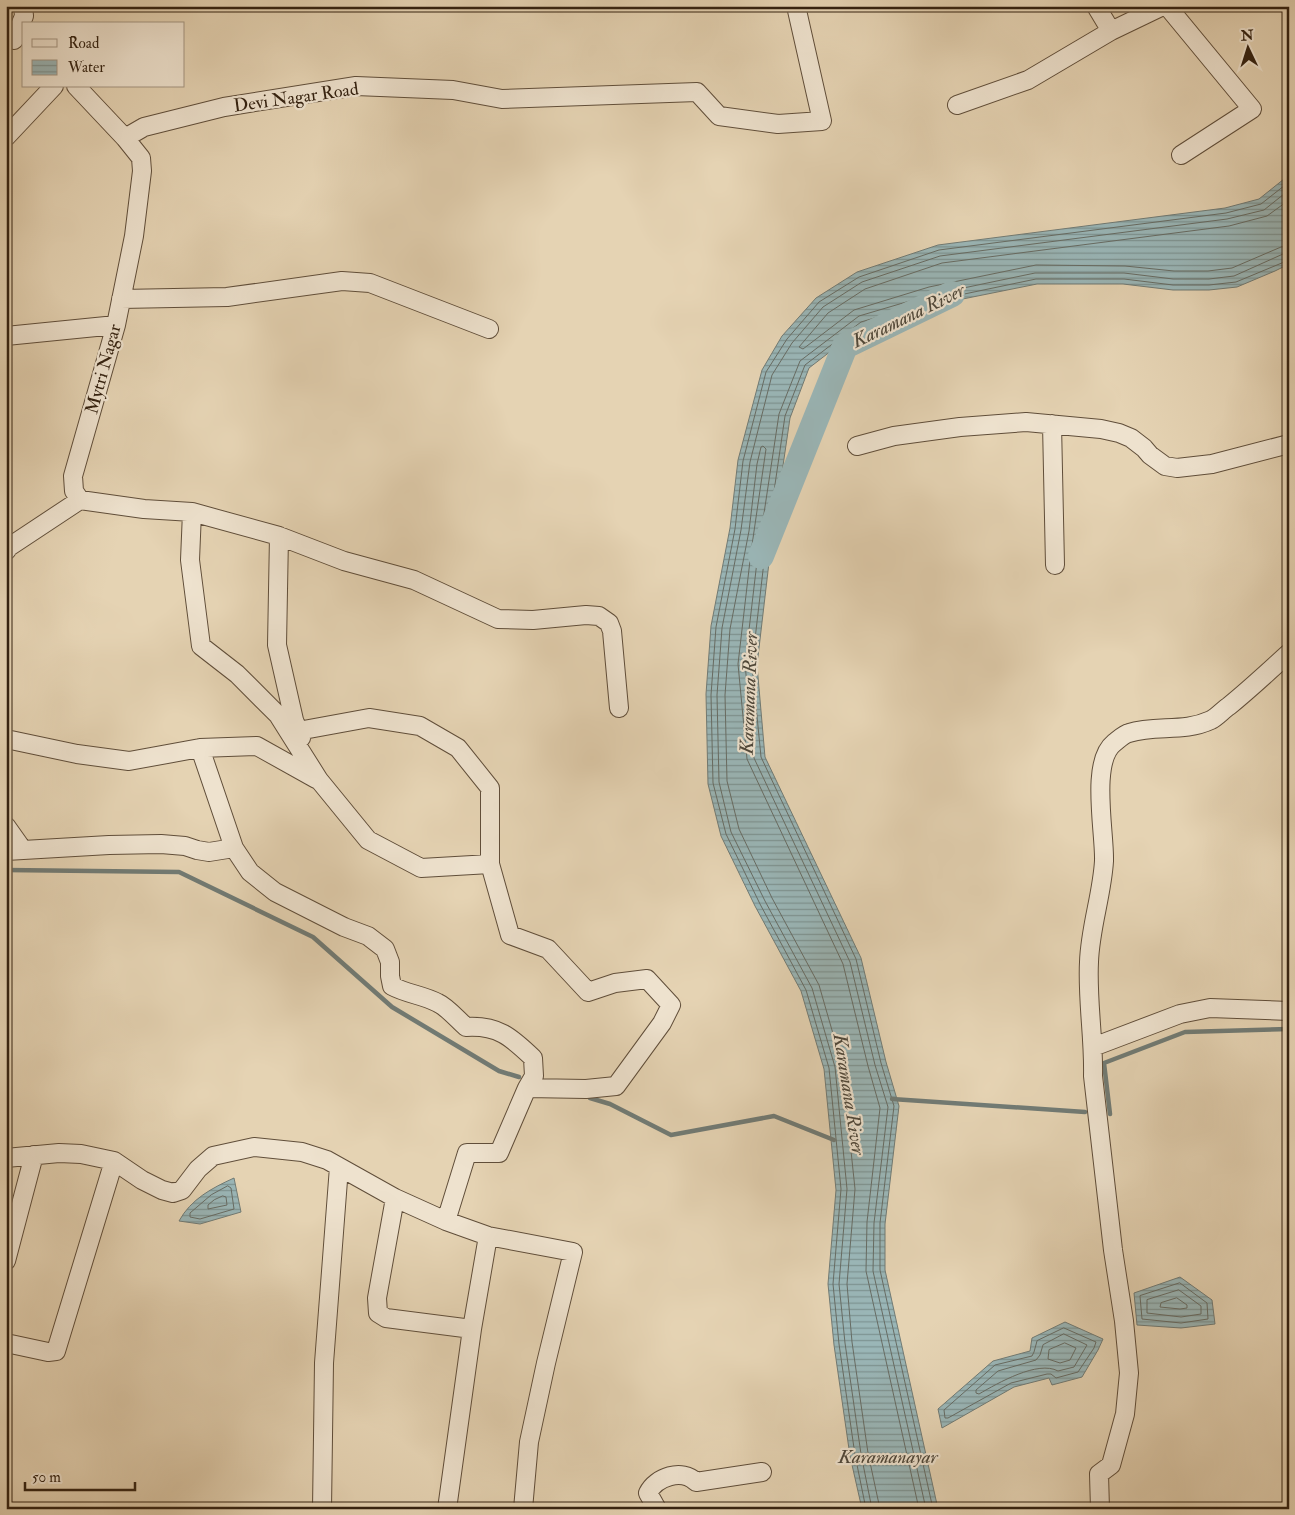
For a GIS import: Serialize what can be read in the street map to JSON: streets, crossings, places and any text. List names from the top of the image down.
{
  "streets": {
    "street": ["Devi Nagar Road", "Mytri Nagar"]
  },
  "crossings": [
    ["Devi Nagar Road", "Mytri Nagar"]
  ],
  "water": ["Karamana River", "Karamanayar"],
  "legend": ["Road", "Water"],
  "scale_bar": "50 m",
  "north": "top"
}
